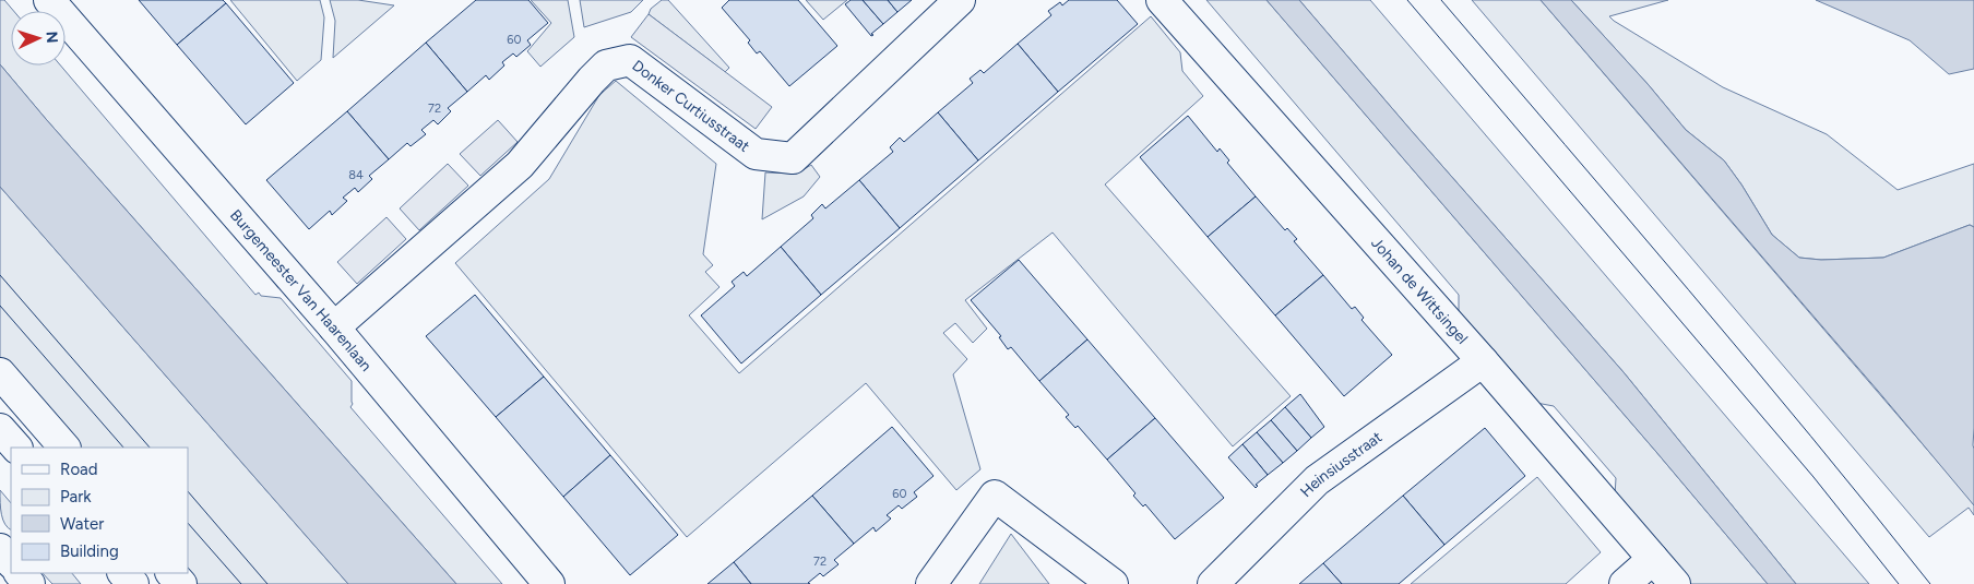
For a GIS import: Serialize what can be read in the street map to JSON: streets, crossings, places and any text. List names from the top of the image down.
{
  "streets": {
    "street": [
      "Donker Curtiusstraat",
      "Burgemeester Van Haarenlaan",
      "Johan de Wittsingel",
      "Heinsiusstraat"
    ]
  },
  "crossings": [
    ["Donker Curtiusstraat", "Burgemeester Van Haarenlaan"],
    ["Johan de Wittsingel", "Heinsiusstraat"]
  ],
  "house_numbers": [
    "60",
    "72",
    "84",
    "60",
    "72"
  ],
  "legend": [
    "Road",
    "Park",
    "Water",
    "Building"
  ],
  "north": "right"
}
